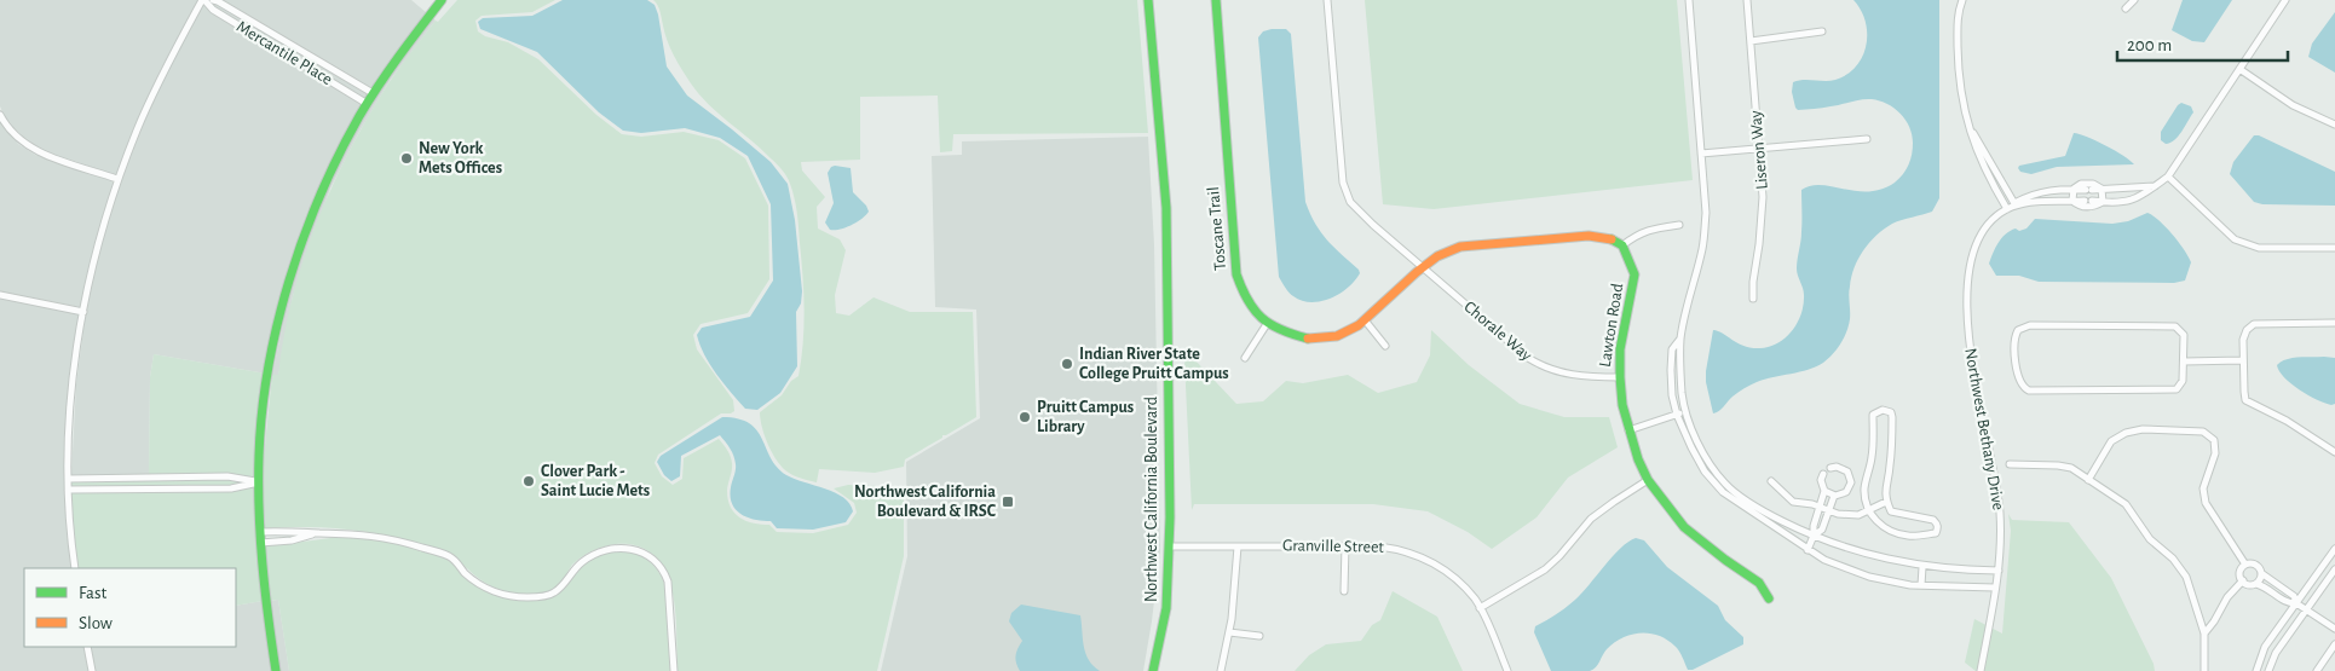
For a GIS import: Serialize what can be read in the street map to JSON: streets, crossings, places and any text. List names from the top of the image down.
{
  "streets": {
    "street": [
      "Mercantile Place",
      "Liseron Way",
      "Toscane Trail",
      "Lawton Road",
      "Chorale Way",
      "Northwest Bethany Drive",
      "Northwest California Boulevard",
      "Granville Street"
    ]
  },
  "crossings": [
    ["Toscane Trail", "Chorale Way"],
    ["Lawton Road", "Chorale Way"],
    ["Northwest California Boulevard", "Granville Street"]
  ],
  "places": {
    "other": [
      "New York Mets Offices",
      "Indian River State College Pruitt Campus",
      "Pruitt Campus Library",
      "Clover Park - Saint Lucie Mets"
    ],
    "transit": ["Northwest California Boulevard & IRSC"]
  },
  "legend": ["Fast", "Slow"],
  "scale_bar": "200 m"
}
